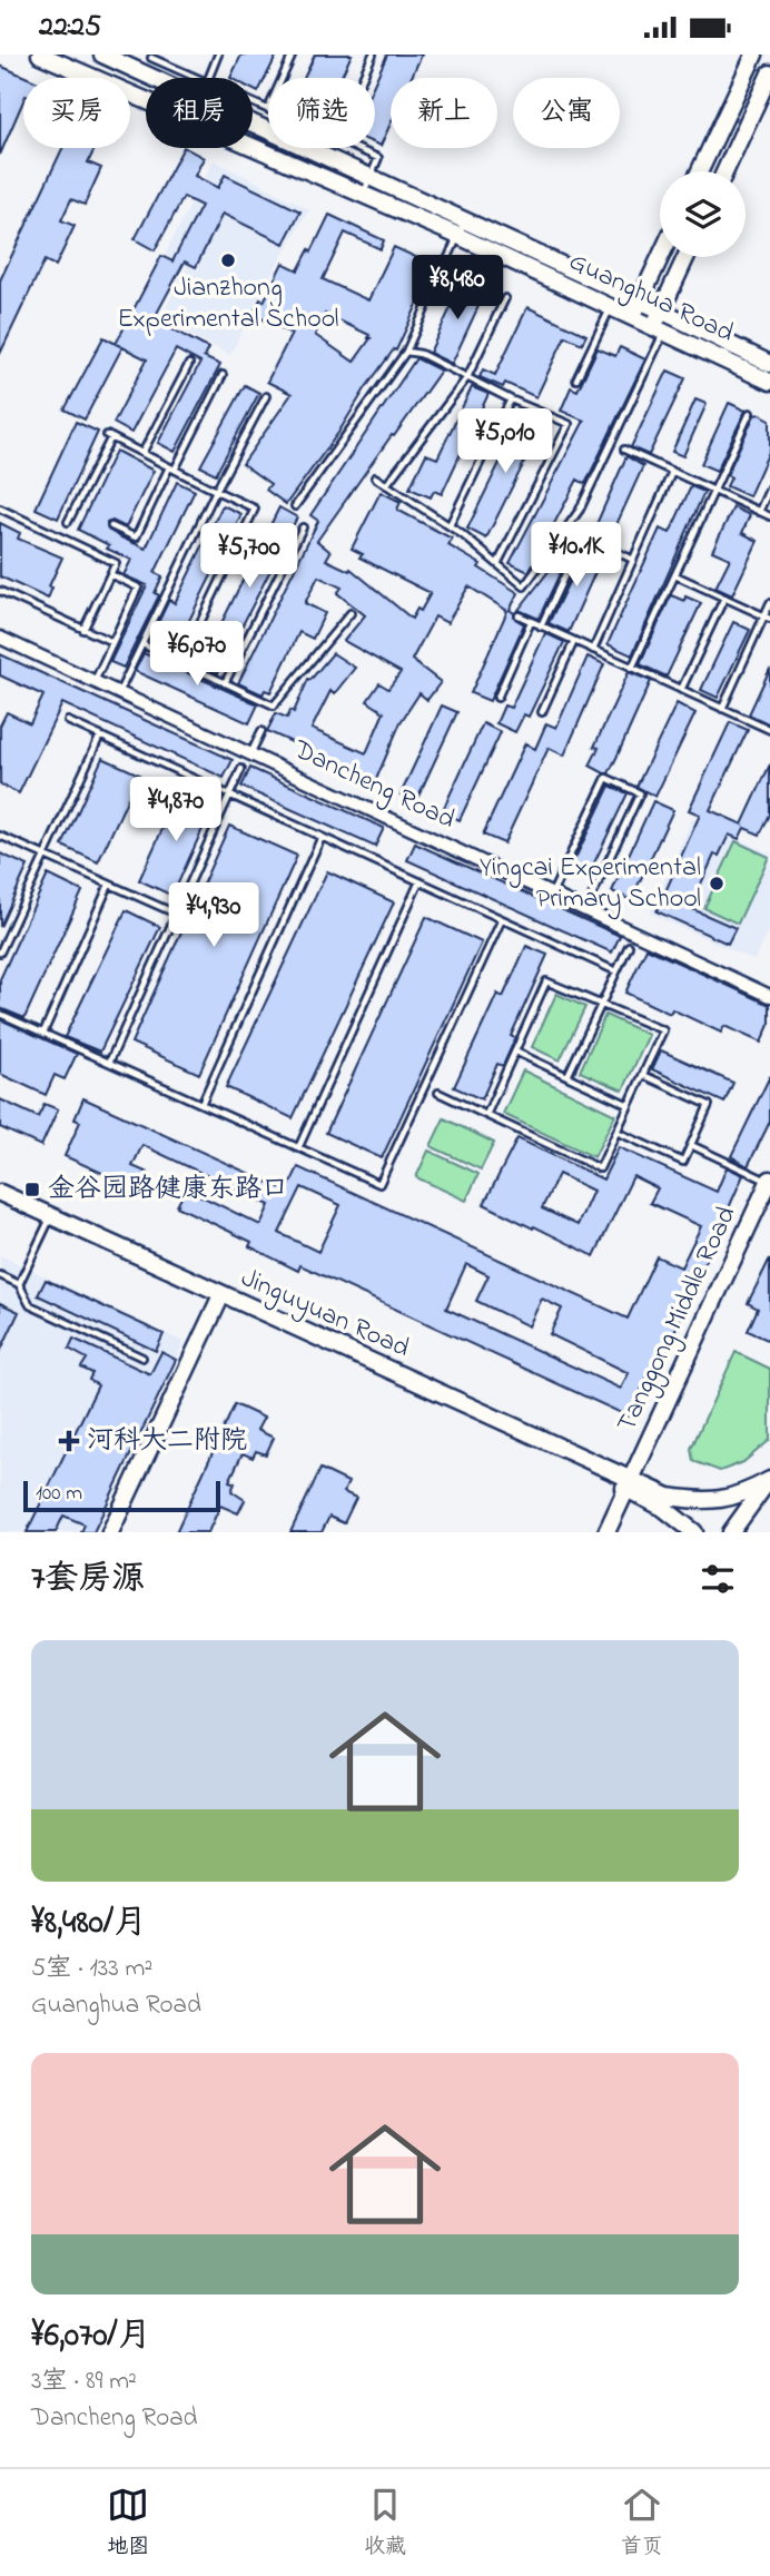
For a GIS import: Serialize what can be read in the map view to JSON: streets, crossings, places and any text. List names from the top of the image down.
{
  "streets": {
    "main road": ["Guanghua Road", "Jinguyuan Road", "Tanggong Middle Road"],
    "street": ["Dancheng Road"]
  },
  "crossings": [
    ["Jinguyuan Road", "Tanggong Middle Road"]
  ],
  "places": {
    "other": ["Jianzhong Experimental School", "Yingcai Experimental Primary School"],
    "transit": ["金谷园路健康东路口"],
    "health": ["河科大二附院"]
  },
  "scale_bar": "100 m",
  "page": {
    "status": "22:25",
    "chip": [
      "买房",
      "租房",
      "筛选",
      "新上",
      "公寓"
    ],
    "price": [
      "¥8,480",
      "¥5,010",
      "¥10.1K",
      "¥5,700",
      "¥6,070",
      "¥4,870",
      "¥4,930"
    ],
    "scale": "100 m",
    "heading": "7套房源",
    "list": [
      {
        "name": "¥8,480/月",
        "note": "5室 · 133 m² · Guanghua Road"
      },
      {
        "name": "¥6,070/月",
        "note": "3室 · 89 m² · Dancheng Road"
      }
    ],
    "tabs": ["地图", "收藏", "首页"]
  }
}
